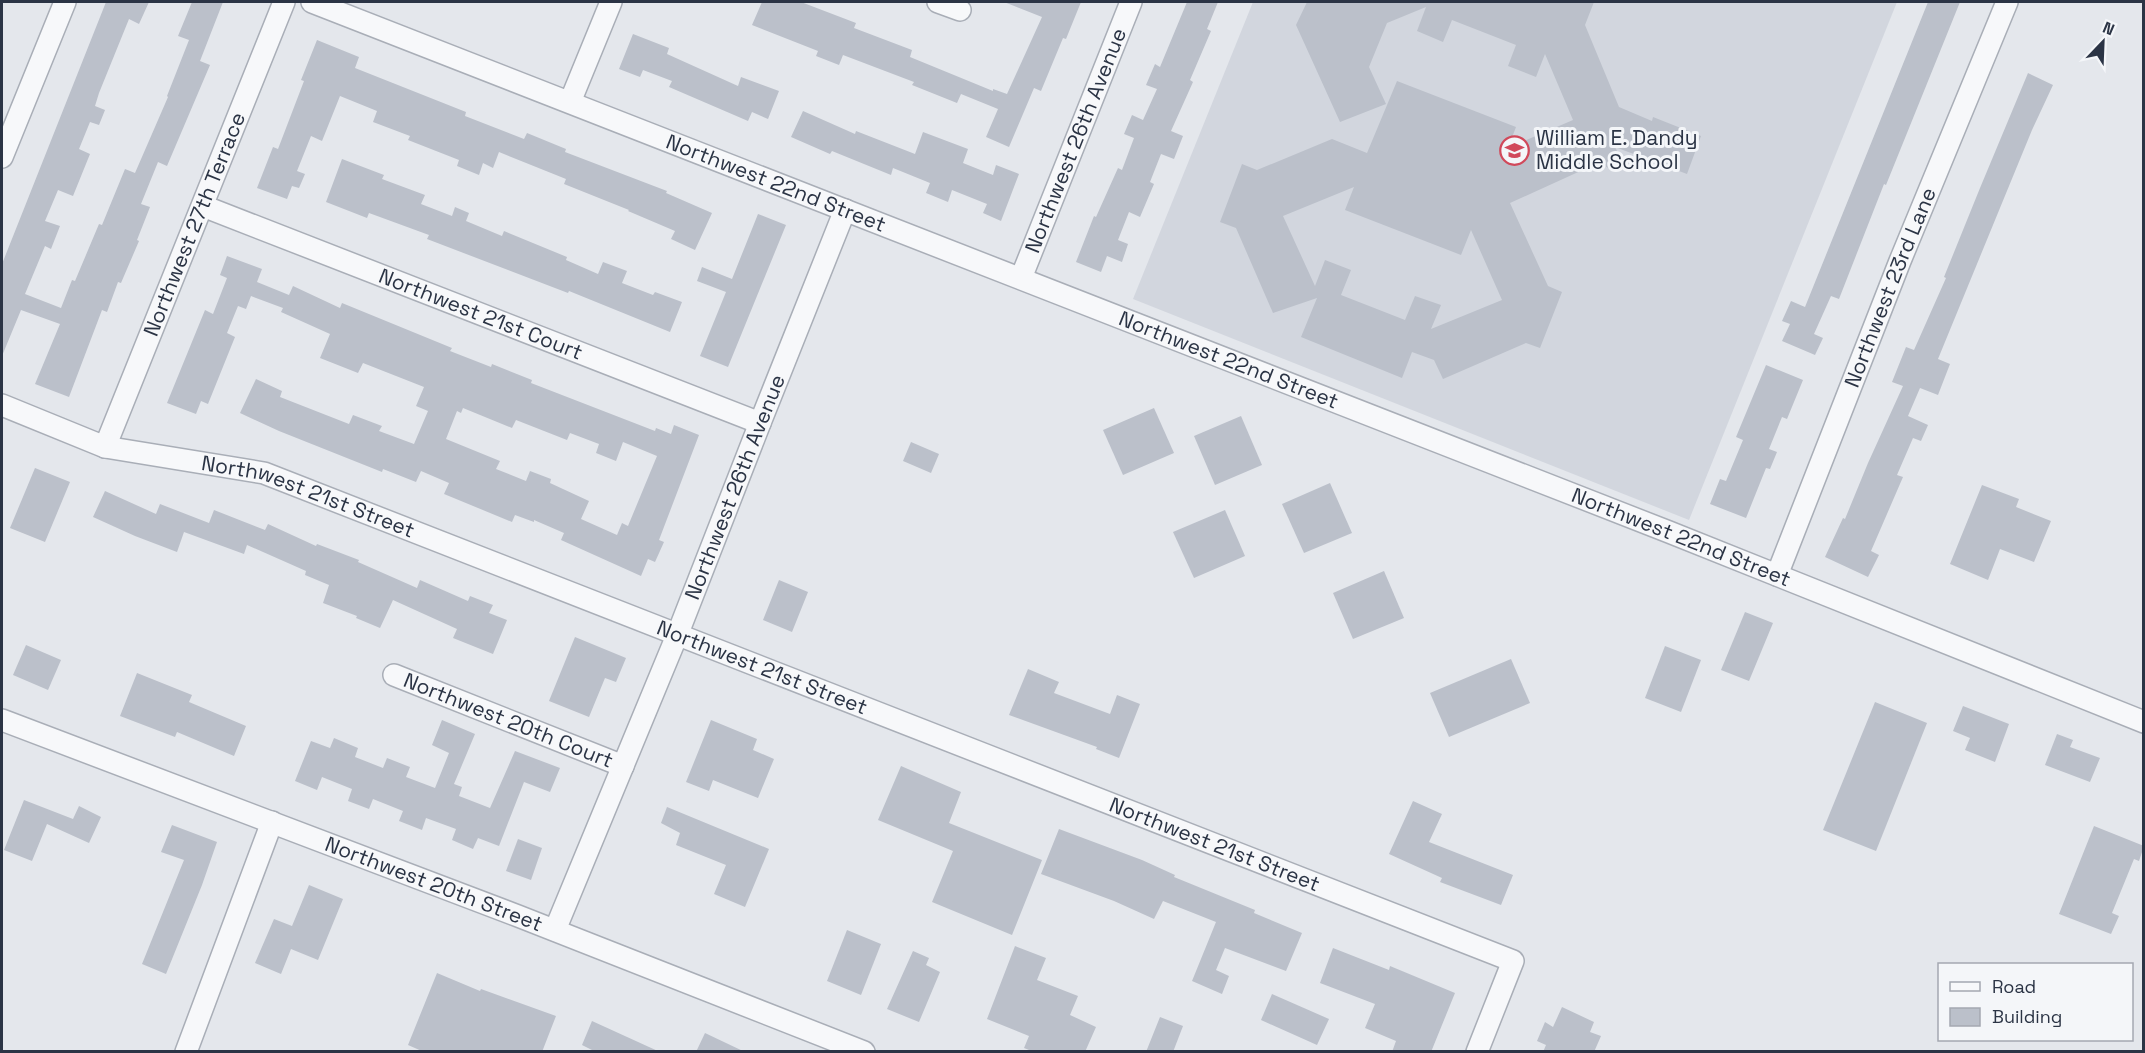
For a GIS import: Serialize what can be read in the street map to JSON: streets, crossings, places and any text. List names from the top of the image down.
{
  "streets": {
    "street": [
      "Northwest 26th Avenue",
      "Northwest 22nd Street",
      "Northwest 27th Terrace",
      "Northwest 23rd Lane",
      "Northwest 21st Court",
      "Northwest 21st Street",
      "Northwest 20th Court",
      "Northwest 20th Street"
    ]
  },
  "crossings": [
    ["Northwest 26th Avenue", "Northwest 22nd Street"],
    ["Northwest 26th Avenue", "Northwest 21st Court"],
    ["Northwest 26th Avenue", "Northwest 21st Street"],
    ["Northwest 26th Avenue", "Northwest 20th Court"],
    ["Northwest 26th Avenue", "Northwest 20th Street"],
    ["Northwest 22nd Street", "Northwest 23rd Lane"],
    ["Northwest 27th Terrace", "Northwest 21st Court"],
    ["Northwest 27th Terrace", "Northwest 21st Street"]
  ],
  "places": {
    "school or university": ["William E. Dandy Middle School"]
  },
  "legend": ["Road", "Building"],
  "north": "top right"
}
